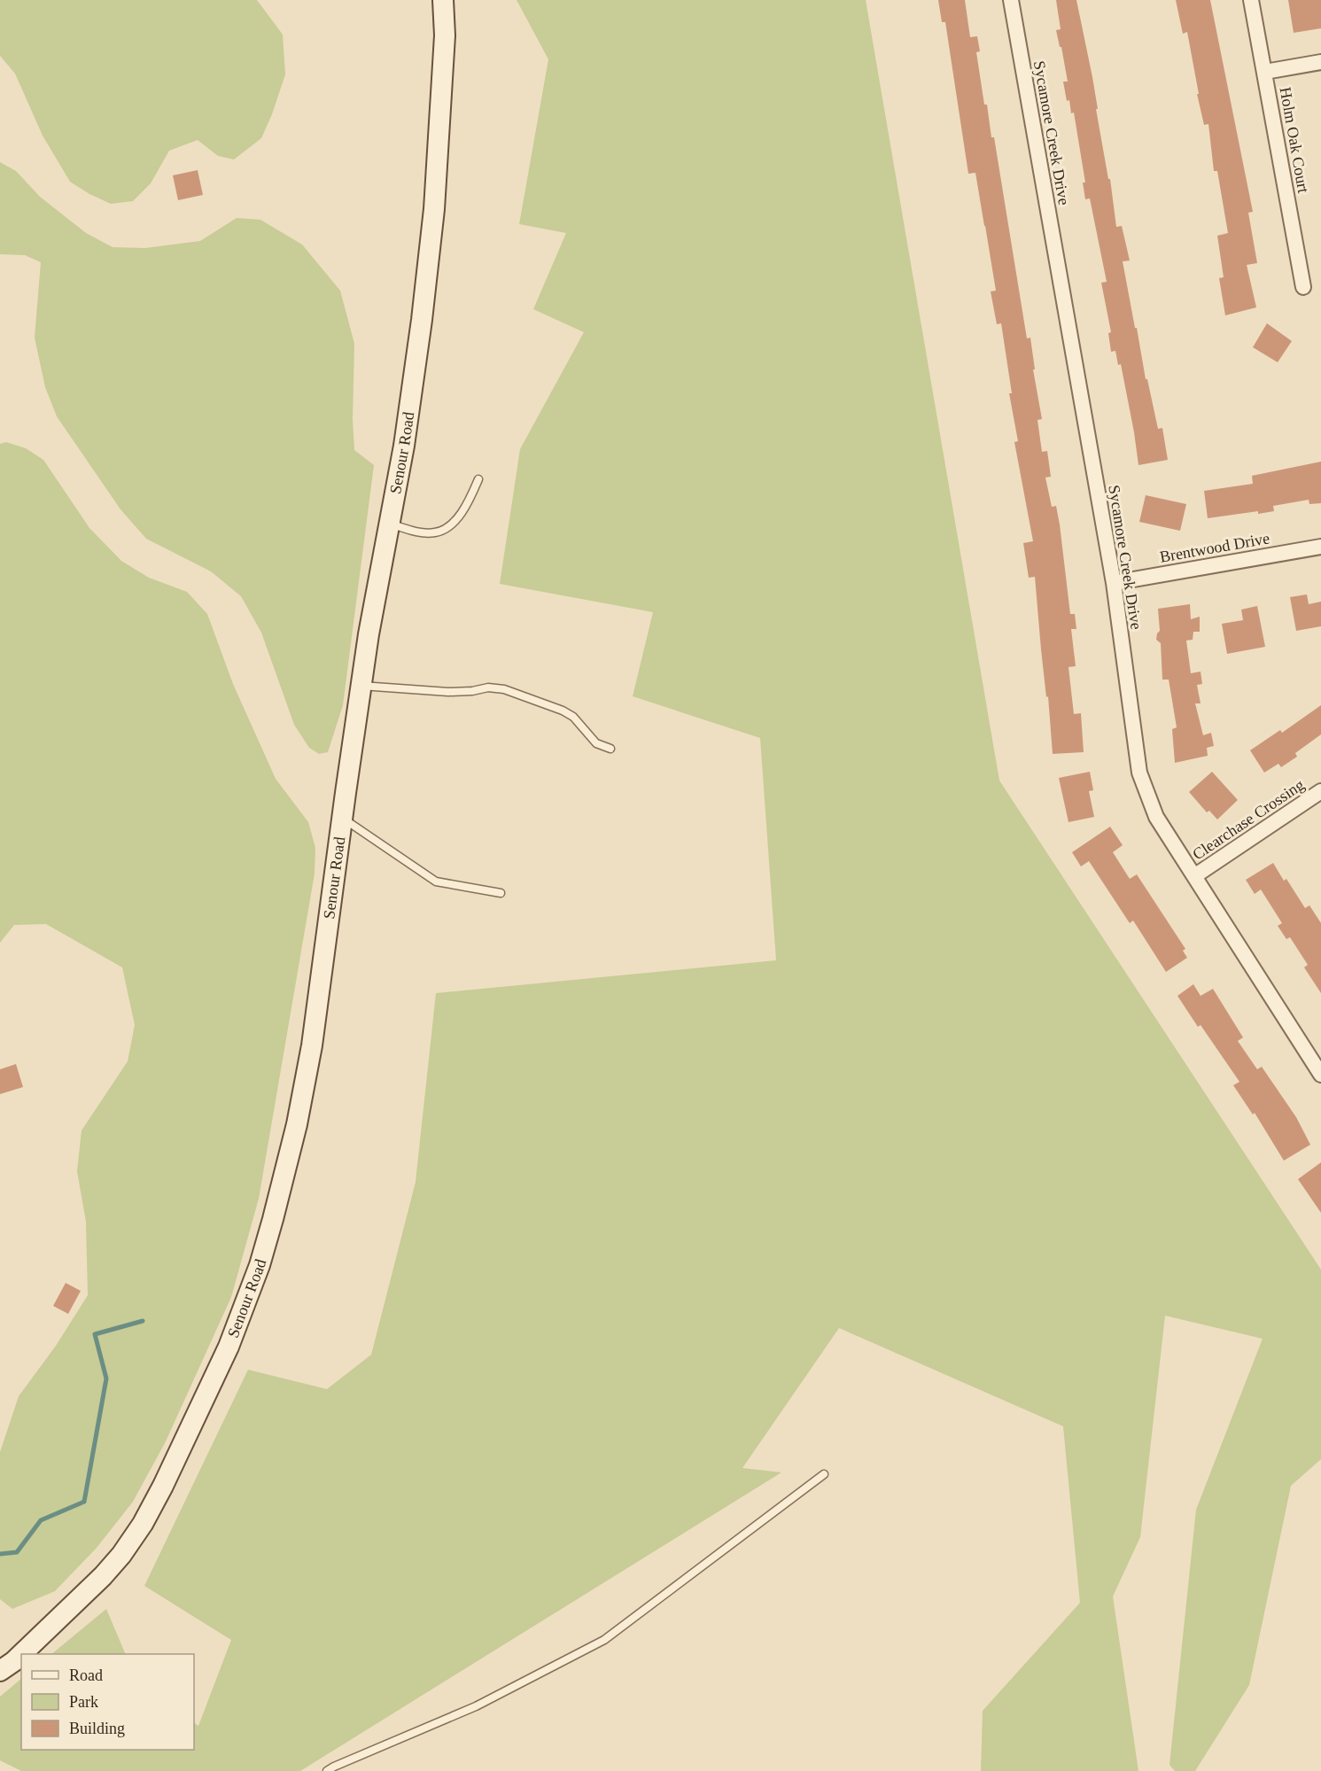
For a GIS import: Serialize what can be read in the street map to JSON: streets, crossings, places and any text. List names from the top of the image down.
{
  "streets": {
    "street": [
      "Sycamore Creek Drive",
      "Holm Oak Court",
      "Senour Road",
      "Brentwood Drive",
      "Clearchase Crossing"
    ]
  },
  "crossings": [
    ["Sycamore Creek Drive", "Brentwood Drive"],
    ["Sycamore Creek Drive", "Clearchase Crossing"]
  ],
  "legend": ["Road", "Park", "Building"]
}
